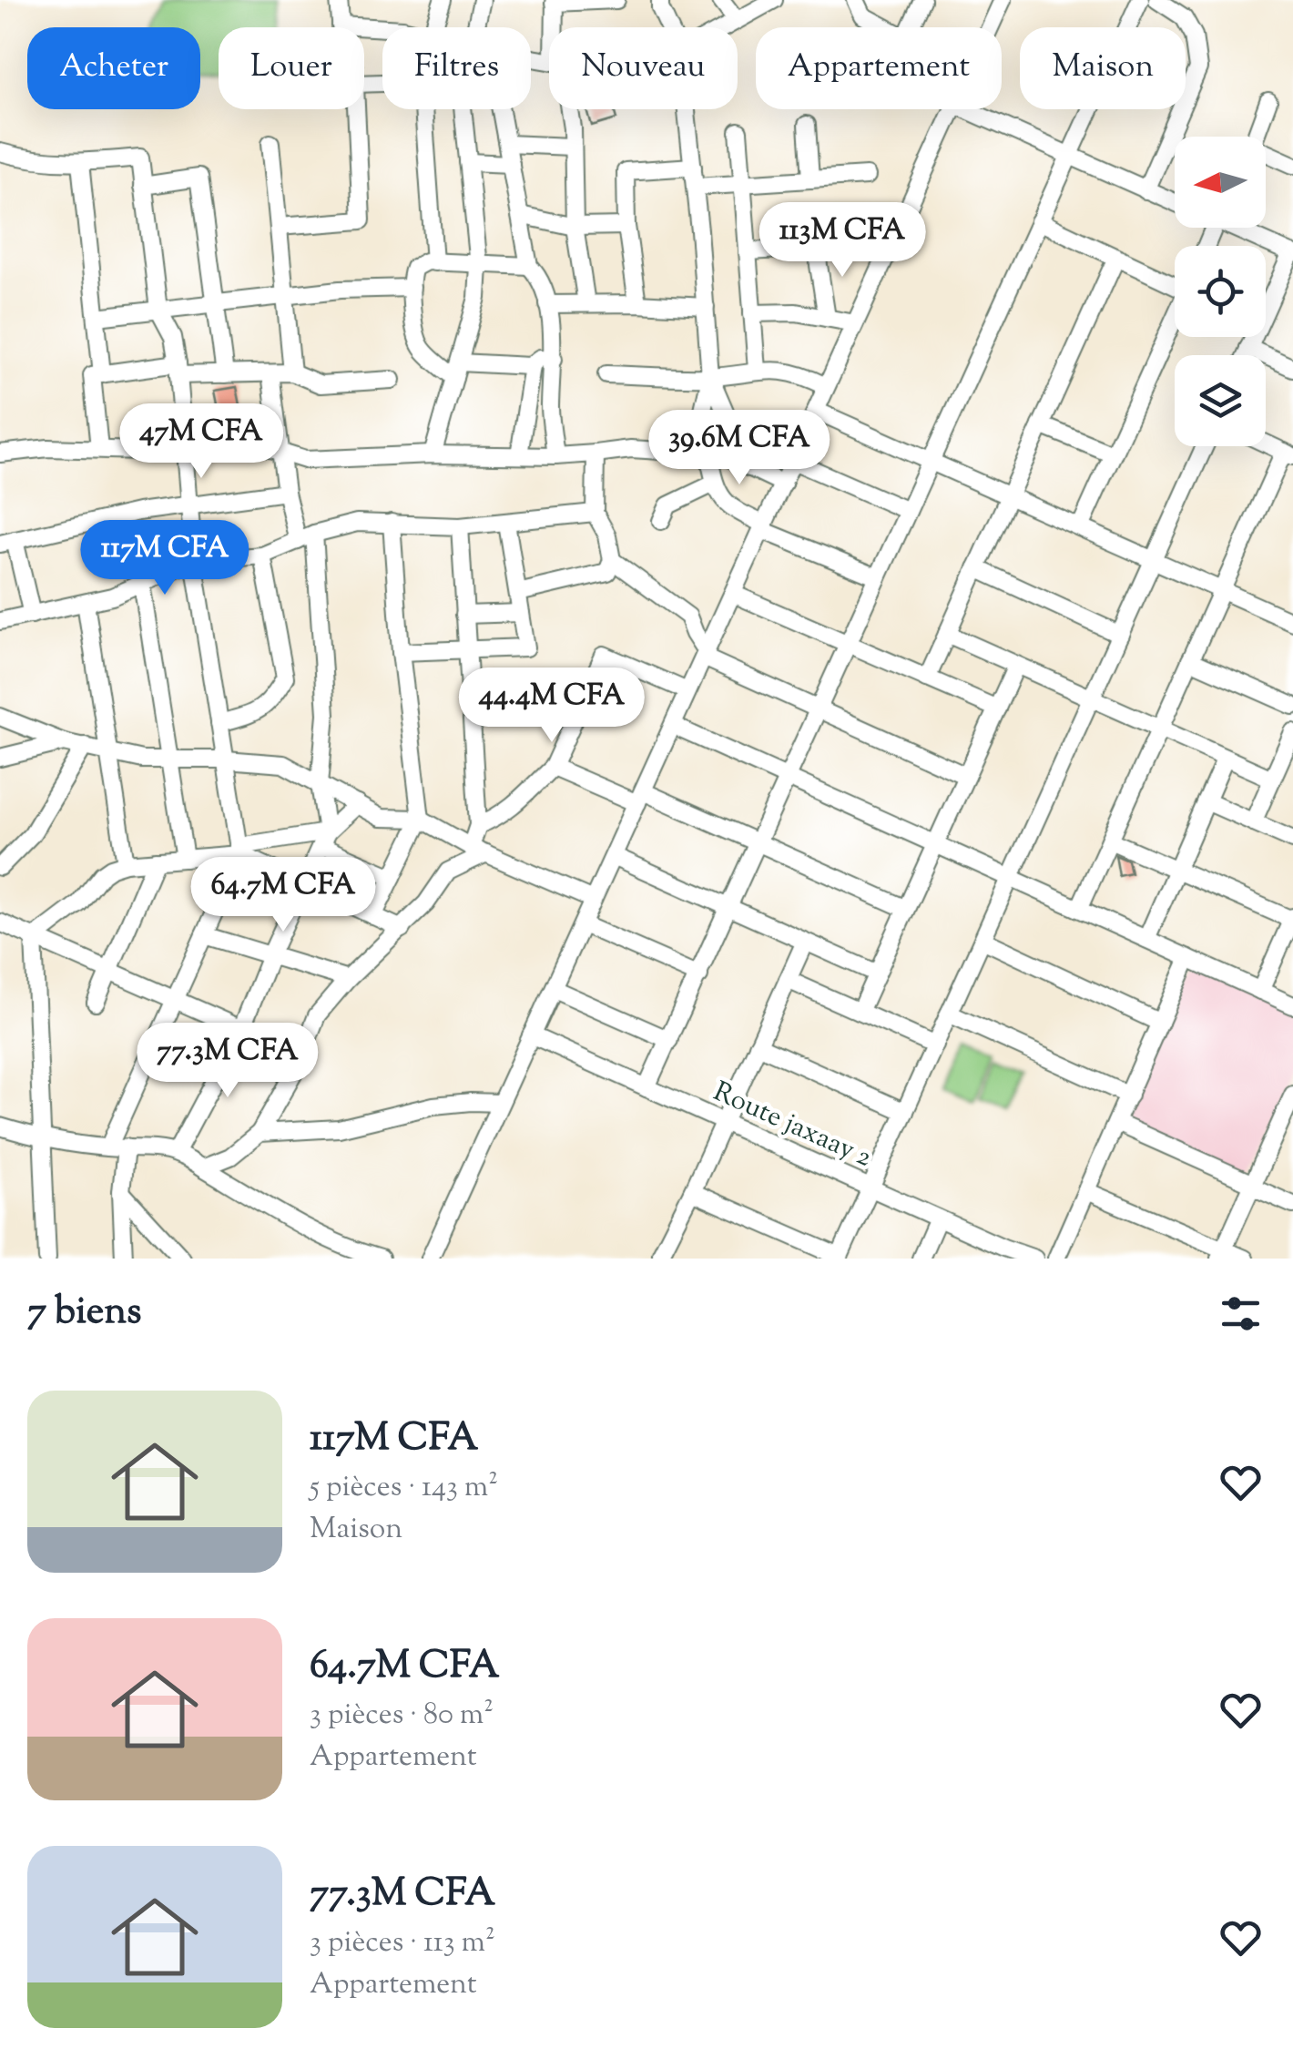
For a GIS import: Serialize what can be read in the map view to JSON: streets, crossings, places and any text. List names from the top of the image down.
{
  "streets": {
    "street": ["Route jaxaay 2"]
  },
  "north": "left",
  "page": {
    "chip": [
      "Acheter",
      "Louer",
      "Filtres",
      "Nouveau",
      "Appartement",
      "Maison"
    ],
    "price": [
      "113M CFA",
      "47M CFA",
      "39.6M CFA",
      "117M CFA",
      "44.4M CFA",
      "64.7M CFA",
      "77.3M CFA"
    ],
    "heading": "7 biens",
    "list": [
      {
        "name": "117M CFA",
        "note": "5 pièces · 143 m² · Maison"
      },
      {
        "name": "64.7M CFA",
        "note": "3 pièces · 80 m² · Appartement"
      },
      {
        "name": "77.3M CFA",
        "note": "3 pièces · 113 m² · Appartement"
      }
    ]
  }
}
